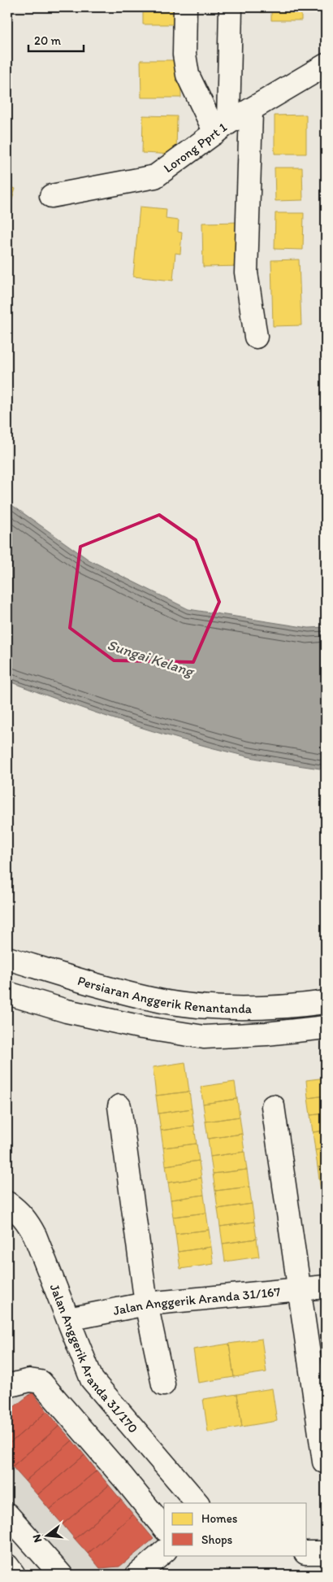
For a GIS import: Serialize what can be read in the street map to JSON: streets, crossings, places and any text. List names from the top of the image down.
{
  "streets": {
    "street": [
      "Lorong Pprt 1",
      "Persiaran Anggerik Renantanda",
      "Jalan Anggerik Aranda 31/167",
      "Jalan Anggerik Aranda 31/170"
    ]
  },
  "crossings": [
    ["Jalan Anggerik Aranda 31/167", "Jalan Anggerik Aranda 31/170"]
  ],
  "water": ["Sungai Kelang"],
  "legend": ["Homes", "Shops"],
  "scale_bar": "20 m",
  "north": "left"
}
